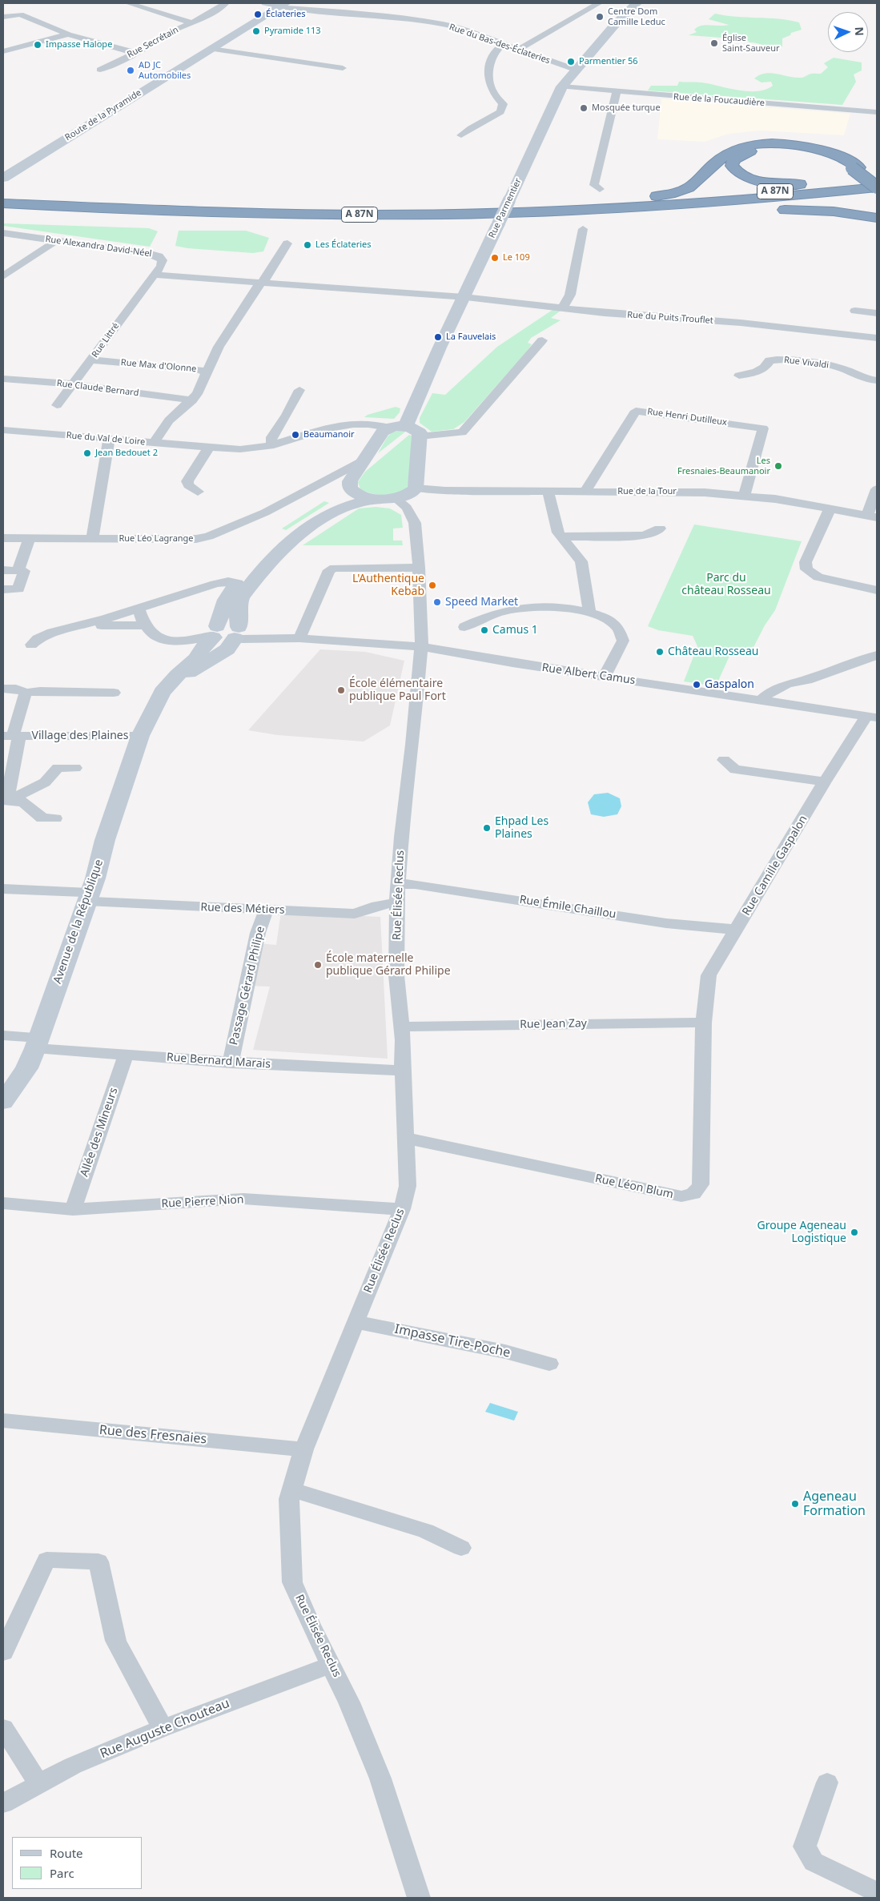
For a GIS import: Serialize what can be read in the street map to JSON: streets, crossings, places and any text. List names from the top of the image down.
{
  "streets": {
    "highway": ["A 87N"],
    "street": [
      "Rue Secrétain",
      "Rue du Bas-des-Éclateries",
      "Rue de la Foucaudière",
      "Route de la Pyramide",
      "Rue Parmentier",
      "Rue Alexandra David-Néel",
      "Rue du Puits Trouflet",
      "Rue Littré",
      "Rue Vivaldi",
      "Rue Max d'Olonne",
      "Rue Claude Bernard",
      "Rue Henri Dutilleux",
      "Rue du Val de Loire",
      "Rue de la Tour",
      "Rue Léo Lagrange",
      "Rue Albert Camus",
      "Village des Plaines",
      "Rue Camille Gaspalon",
      "Rue Élisée Reclus",
      "Rue Émile Chaillou",
      "Rue des Métiers",
      "Avenue de la République",
      "Passage Gérard Philipe",
      "Rue Jean Zay",
      "Rue Bernard Marais",
      "Allée des Mineurs",
      "Rue Léon Blum",
      "Rue Pierre Nion",
      "Impasse Tire-Poche",
      "Rue des Fresnaies",
      "Rue Auguste Chouteau"
    ]
  },
  "crossings": [
    ["Rue du Bas-des-Éclateries", "Route de la Pyramide"],
    ["Rue du Bas-des-Éclateries", "Rue Parmentier"],
    ["Rue de la Foucaudière", "Rue Parmentier"],
    ["Rue Parmentier", "Rue Alexandra David-Néel"],
    ["Rue Parmentier", "Rue du Puits Trouflet"],
    ["Rue Alexandra David-Néel", "Rue du Puits Trouflet"],
    ["Rue Alexandra David-Néel", "Rue Littré"],
    ["Rue Littré", "Rue Max d'Olonne"],
    ["Rue Littré", "Rue Claude Bernard"],
    ["Rue Max d'Olonne", "Rue Claude Bernard"],
    ["Rue Max d'Olonne", "Rue du Val de Loire"],
    ["Rue Henri Dutilleux", "Rue de la Tour"],
    ["Rue Albert Camus", "Rue Camille Gaspalon"],
    ["Rue Albert Camus", "Rue Élisée Reclus"],
    ["Rue Albert Camus", "Avenue de la République"],
    ["Village des Plaines", "Avenue de la République"],
    ["Rue Camille Gaspalon", "Rue Émile Chaillou"],
    ["Rue Camille Gaspalon", "Rue Jean Zay"],
    ["Rue Camille Gaspalon", "Rue Léon Blum"],
    ["Rue Élisée Reclus", "Rue Émile Chaillou"],
    ["Rue Élisée Reclus", "Rue des Métiers"],
    ["Rue Élisée Reclus", "Rue Jean Zay"],
    ["Rue Élisée Reclus", "Rue Bernard Marais"],
    ["Rue Élisée Reclus", "Rue Léon Blum"],
    ["Rue Élisée Reclus", "Rue Pierre Nion"],
    ["Rue Élisée Reclus", "Impasse Tire-Poche"],
    ["Rue Élisée Reclus", "Rue des Fresnaies"],
    ["Rue Élisée Reclus", "Rue Auguste Chouteau"],
    ["Rue des Métiers", "Avenue de la République"],
    ["Rue des Métiers", "Passage Gérard Philipe"],
    ["Avenue de la République", "Rue Bernard Marais"],
    ["Passage Gérard Philipe", "Rue Bernard Marais"],
    ["Rue Jean Zay", "Rue Léon Blum"],
    ["Rue Bernard Marais", "Allée des Mineurs"],
    ["Allée des Mineurs", "Rue Pierre Nion"]
  ],
  "parks": ["Parc du château Rosseau"],
  "places": [
    "Éclateries",
    "Centre Dom Camille Leduc",
    "Pyramide 113",
    "Église Saint-Sauveur",
    "Impasse Halope",
    "Parmentier 56",
    "AD JC Automobiles",
    "Mosquée turque",
    "Les Éclateries",
    "Le 109",
    "La Fauvelais",
    "Beaumanoir",
    "Jean Bedouet 2",
    "Les Fresnaies-Beaumanoir",
    "L'Authentique Kebab",
    "Speed Market",
    "Camus 1",
    "Château Rosseau",
    "Gaspalon",
    "École élémentaire publique Paul Fort",
    "Ehpad Les Plaines",
    "École maternelle publique Gérard Philipe",
    "Groupe Ageneau Logistique",
    "Ageneau Formation"
  ],
  "legend": ["Route", "Parc"],
  "north": "right"
}
